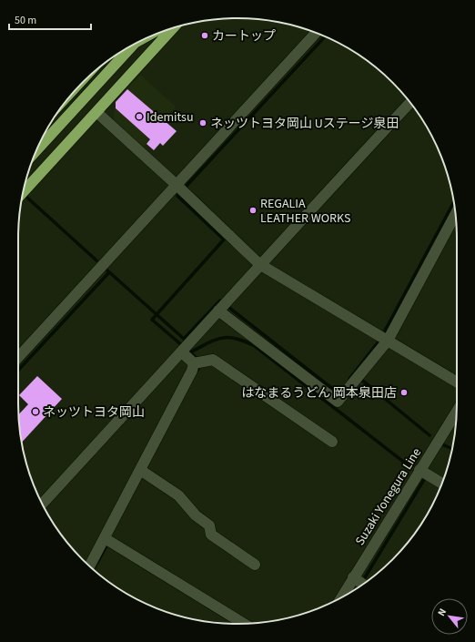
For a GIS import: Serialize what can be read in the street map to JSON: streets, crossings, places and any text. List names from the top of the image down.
{
  "streets": {
    "street": ["Suzaki Yonegura Line"]
  },
  "places": [
    "カートップ",
    "Idemitsu",
    "ネッツトヨタ岡山 Uステージ泉田",
    "REGALIA LEATHER WORKS",
    "はなまるうどん 岡本泉田店",
    "ネッツトヨタ岡山"
  ],
  "scale_bar": "50 m",
  "north": "top left"
}
